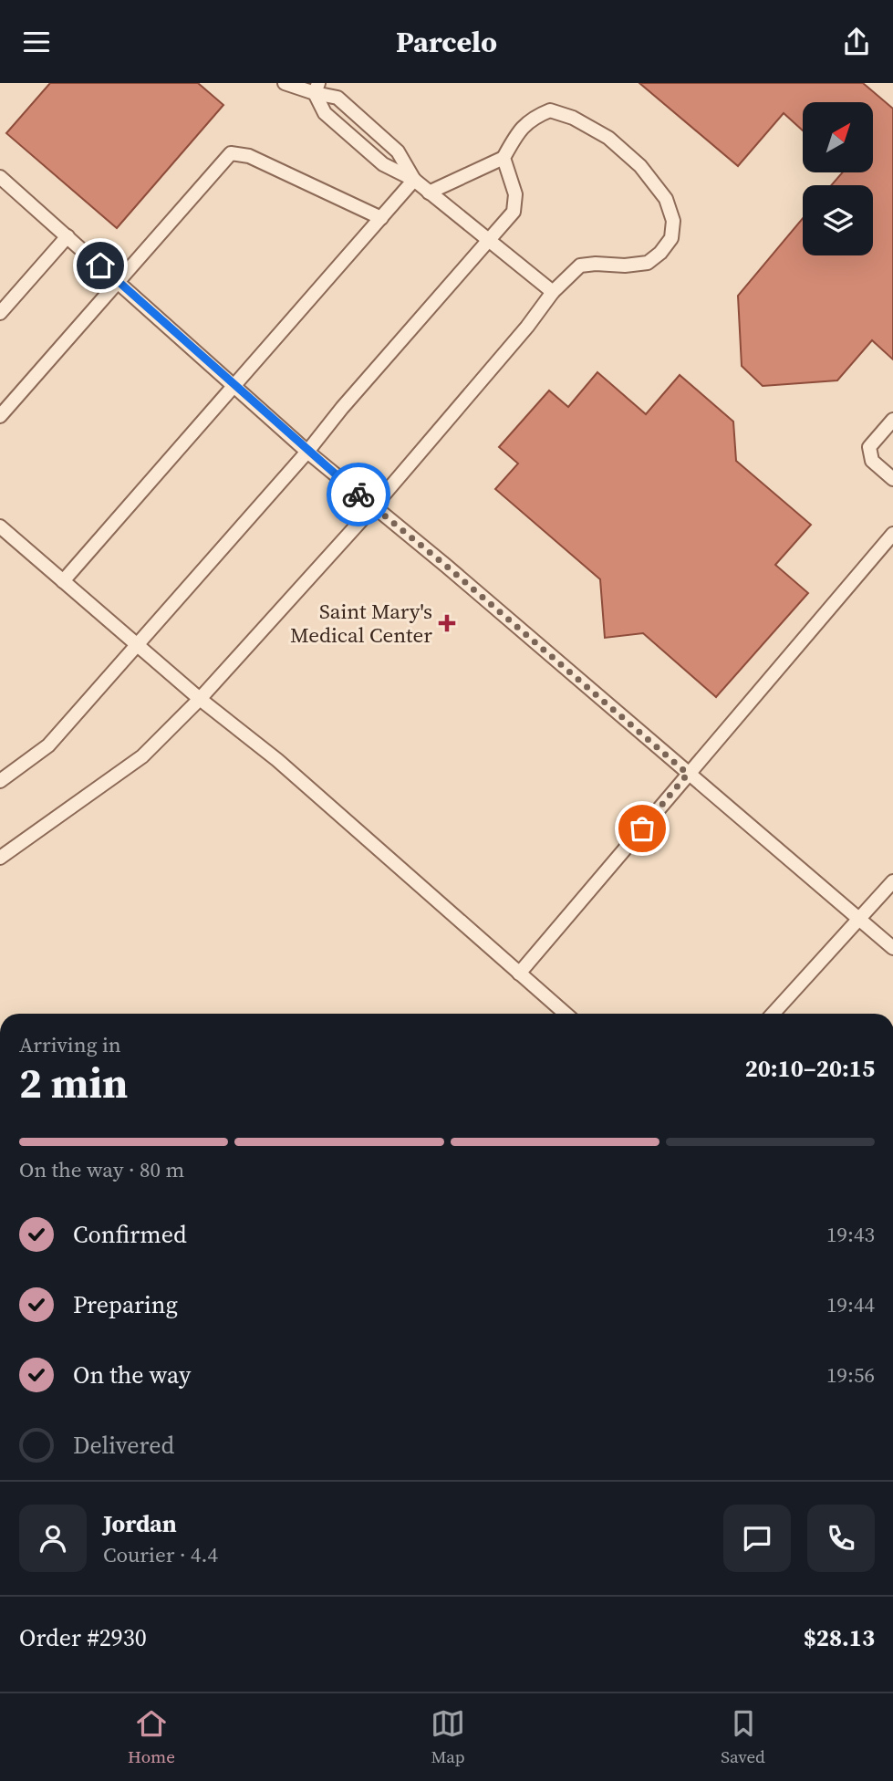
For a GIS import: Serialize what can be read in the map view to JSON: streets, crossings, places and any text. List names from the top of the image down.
{
  "places": {
    "health": ["Saint Mary's Medical Center"]
  },
  "north": "top right",
  "page": {
    "header": "Parcelo",
    "heading": ["2 min", "Arriving in", "20:10–20:15"],
    "panel": [
      "Jordan",
      "Courier · 4.4",
      "Order #2930",
      "$28.13"
    ],
    "bar": "On the way · 80 m",
    "list": [
      ["Confirmed", "19:43"],
      ["Preparing", "19:44"],
      ["On the way", "19:56"],
      "Delivered"
    ],
    "tabs": ["Home", "Map", "Saved"]
  }
}
